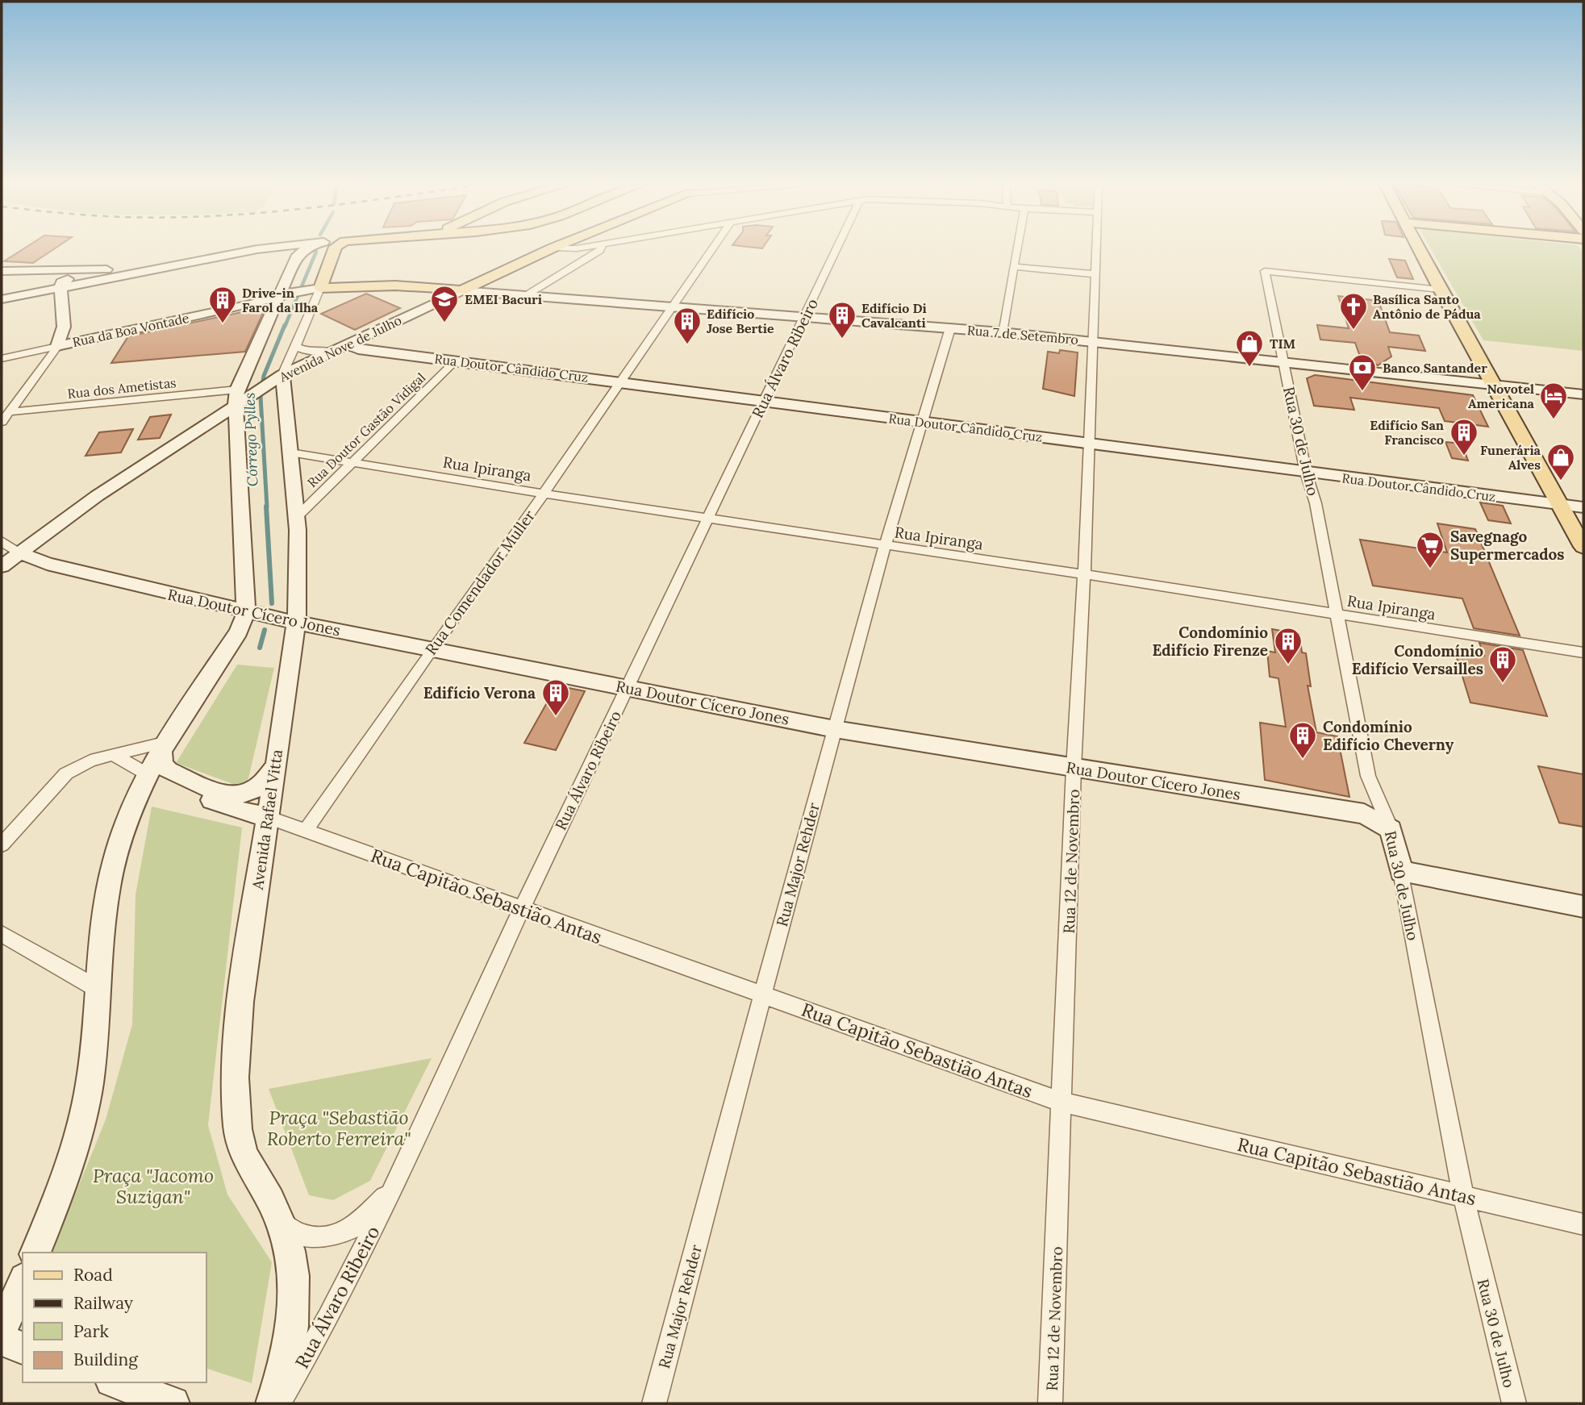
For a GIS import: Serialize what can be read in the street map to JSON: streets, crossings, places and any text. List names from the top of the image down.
{
  "streets": {
    "main road": [
      "Rua da Boa Vontade",
      "Rua 7 de Setembro",
      "Avenida Nove de Julho",
      "Rua Doutor Cândido Cruz",
      "Rua 30 de Julho",
      "Rua Doutor Cícero Jones",
      "Avenida Rafael Vitta"
    ],
    "street": [
      "Rua Álvaro Ribeiro",
      "Rua dos Ametistas",
      "Rua Doutor Gastão Vidigal",
      "Rua Ipiranga",
      "Rua Comendador Muller",
      "Rua 12 de Novembro",
      "Rua Major Rehder",
      "Rua Capitão Sebastião Antas"
    ]
  },
  "crossings": [
    ["Rua da Boa Vontade", "Rua 7 de Setembro"],
    ["Rua da Boa Vontade", "Avenida Nove de Julho"],
    ["Rua da Boa Vontade", "Avenida Rafael Vitta"],
    ["Rua 7 de Setembro", "Avenida Nove de Julho"],
    ["Rua 7 de Setembro", "Rua Álvaro Ribeiro"],
    ["Rua 7 de Setembro", "Rua 30 de Julho"],
    ["Rua 7 de Setembro", "Rua Comendador Muller"],
    ["Rua 7 de Setembro", "Rua 12 de Novembro"],
    ["Rua 7 de Setembro", "Rua Major Rehder"],
    ["Avenida Nove de Julho", "Rua Doutor Cândido Cruz"],
    ["Avenida Nove de Julho", "Rua dos Ametistas"],
    ["Avenida Nove de Julho", "Rua Doutor Cícero Jones"],
    ["Avenida Nove de Julho", "Avenida Rafael Vitta"],
    ["Rua Álvaro Ribeiro", "Rua Doutor Cândido Cruz"],
    ["Rua Álvaro Ribeiro", "Rua Ipiranga"],
    ["Rua Álvaro Ribeiro", "Rua Doutor Cícero Jones"],
    ["Rua Álvaro Ribeiro", "Avenida Rafael Vitta"],
    ["Rua Álvaro Ribeiro", "Rua Capitão Sebastião Antas"],
    ["Rua Doutor Cândido Cruz", "Rua Doutor Gastão Vidigal"],
    ["Rua Doutor Cândido Cruz", "Rua 30 de Julho"],
    ["Rua Doutor Cândido Cruz", "Rua Comendador Muller"],
    ["Rua Doutor Cândido Cruz", "Rua 12 de Novembro"],
    ["Rua Doutor Cândido Cruz", "Rua Major Rehder"],
    ["Rua Doutor Gastão Vidigal", "Rua Ipiranga"],
    ["Rua Doutor Gastão Vidigal", "Avenida Rafael Vitta"],
    ["Rua 30 de Julho", "Rua Ipiranga"],
    ["Rua 30 de Julho", "Rua Doutor Cícero Jones"],
    ["Rua 30 de Julho", "Rua Capitão Sebastião Antas"],
    ["Rua Ipiranga", "Rua Comendador Muller"],
    ["Rua Ipiranga", "Avenida Rafael Vitta"],
    ["Rua Ipiranga", "Rua 12 de Novembro"],
    ["Rua Ipiranga", "Rua Major Rehder"],
    ["Rua Comendador Muller", "Rua Doutor Cícero Jones"],
    ["Rua Comendador Muller", "Rua Capitão Sebastião Antas"],
    ["Rua Doutor Cícero Jones", "Avenida Rafael Vitta"],
    ["Rua Doutor Cícero Jones", "Rua 12 de Novembro"],
    ["Rua Doutor Cícero Jones", "Rua Major Rehder"],
    ["Avenida Rafael Vitta", "Rua Capitão Sebastião Antas"],
    ["Rua 12 de Novembro", "Rua Capitão Sebastião Antas"],
    ["Rua Major Rehder", "Rua Capitão Sebastião Antas"]
  ],
  "water": ["Córrego Pylles"],
  "parks": ["Praça \"Sebastião Roberto Ferreira\"", "Praça \"Jacomo Suzigan\""],
  "places": {
    "school or university": ["EMEI Bacuri"],
    "building": [
      "Drive-in Farol da Ilha",
      "Edifício Di Cavalcanti",
      "Edifício Jose Bertie",
      "Edifício San Francisco",
      "Condomínio Edifício Firenze",
      "Condomínio Edifício Versailles",
      "Edifício Verona",
      "Condomínio Edifício Cheverny"
    ],
    "church": ["Basílica Santo Antônio de Pádua"],
    "shop": ["TIM", "Funerária Alves"],
    "bank": ["Banco Santander"],
    "hotel": ["Novotel Americana"],
    "supermarket": ["Savegnago Supermercados"]
  },
  "legend": [
    "Road",
    "Railway",
    "Park",
    "Building"
  ]
}
